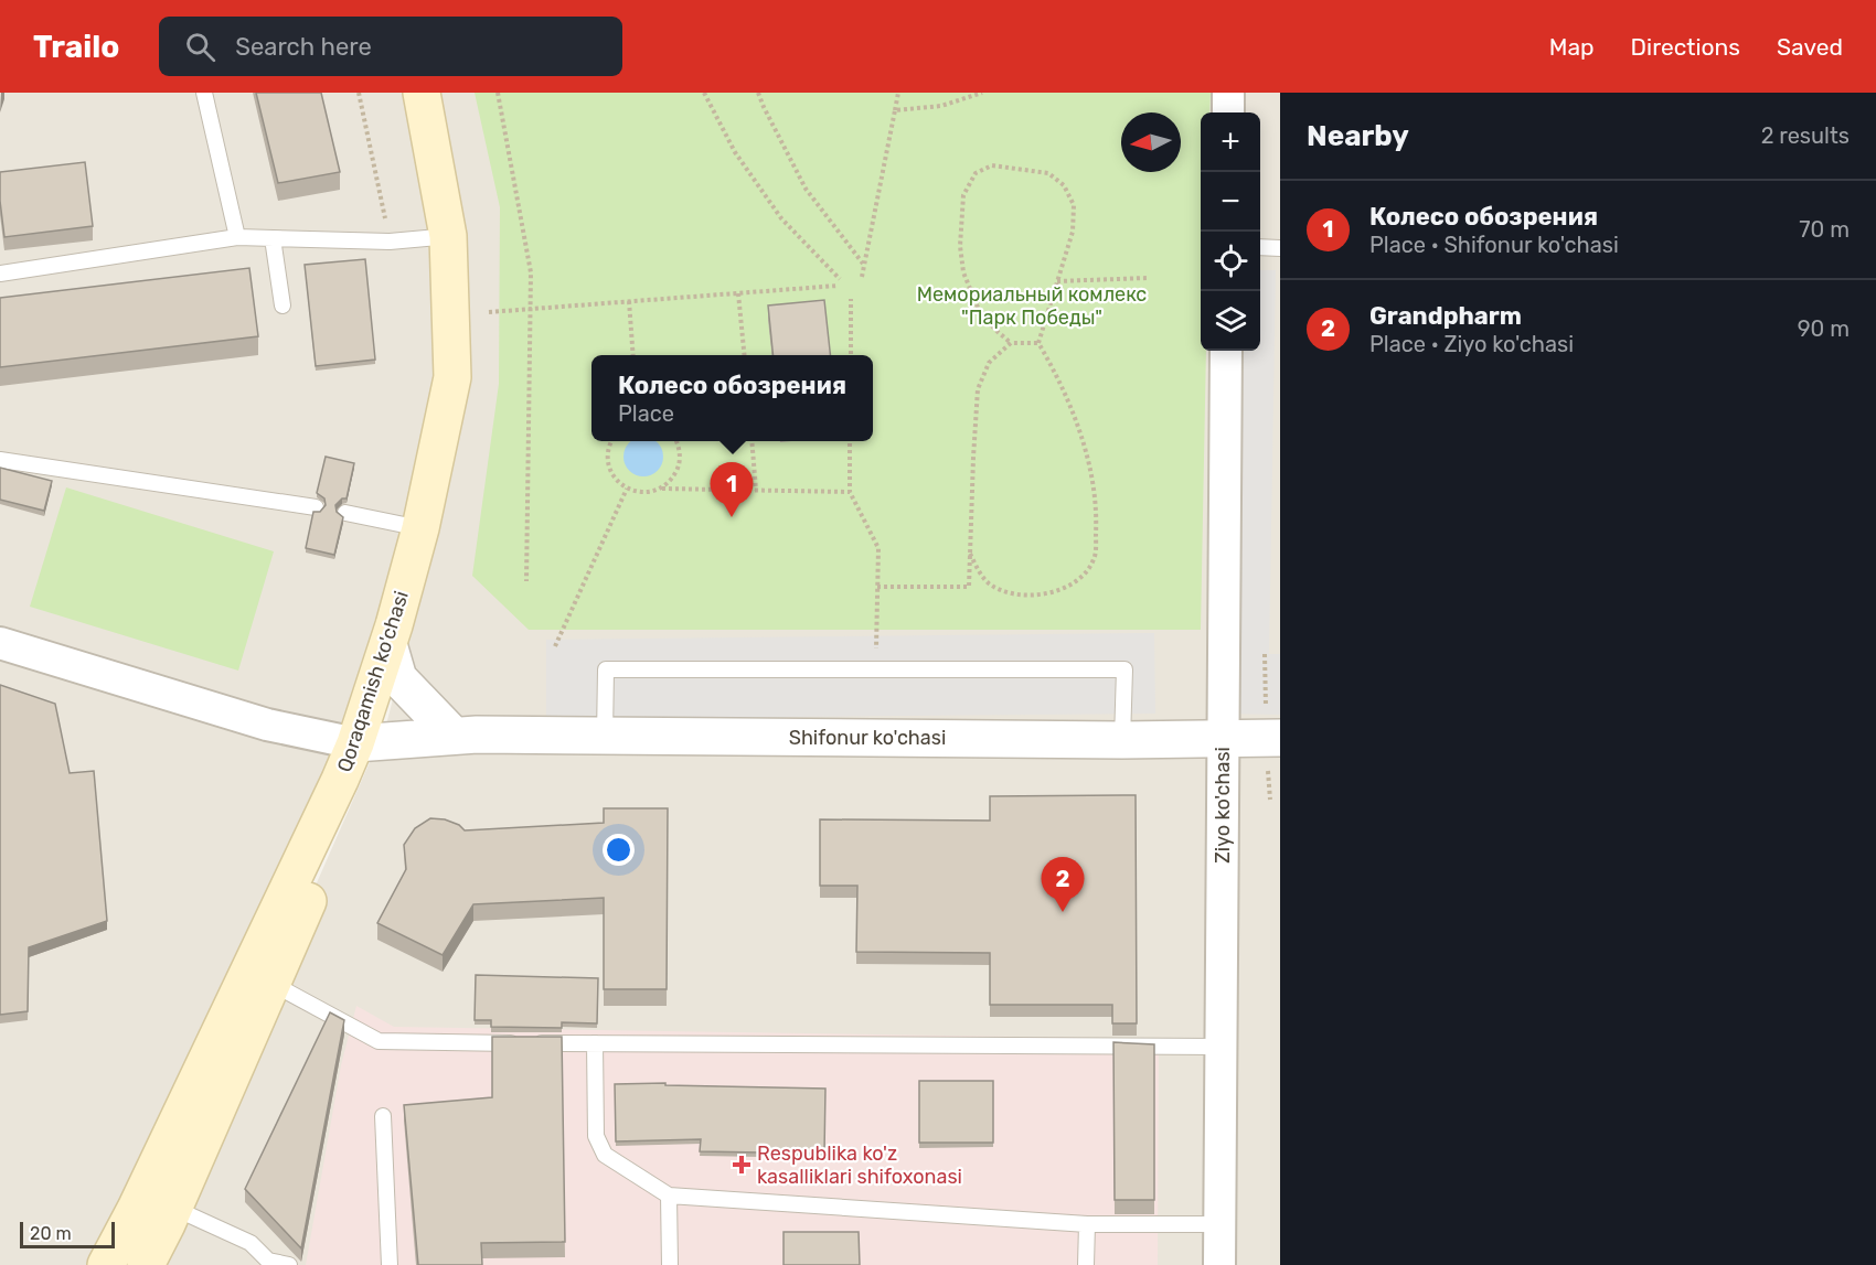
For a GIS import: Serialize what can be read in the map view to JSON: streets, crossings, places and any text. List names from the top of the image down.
{
  "streets": {
    "main road": ["Qoraqamish ko'chasi"],
    "street": ["Shifonur ko'chasi", "Ziyo ko'chasi"]
  },
  "crossings": [
    ["Qoraqamish ko'chasi", "Shifonur ko'chasi"],
    ["Shifonur ko'chasi", "Ziyo ko'chasi"]
  ],
  "parks": ["Мемориальный комлекс \"Парк Победы\""],
  "places": {
    "health": ["Respublika ko'z kasalliklari shifoxonasi"]
  },
  "scale_bar": "20 m",
  "north": "left",
  "page": {
    "header": "Trailo",
    "search": "Search here",
    "nav": ["Map", "Directions", "Saved"],
    "heading": ["Nearby", "2 results"],
    "map_buttons": ["+", "−"],
    "list": [
      {
        "mark": "1",
        "name": "Колесо обозрения",
        "note": "Place · Shifonur ko'chasi",
        "value": "70 m"
      },
      {
        "mark": "2",
        "name": "Grandpharm",
        "note": "Place · Ziyo ko'chasi",
        "value": "90 m"
      }
    ],
    "popup": ["Колесо обозрения", "Place"],
    "pins": ["1", "2"],
    "scale": "20 m"
  }
}
